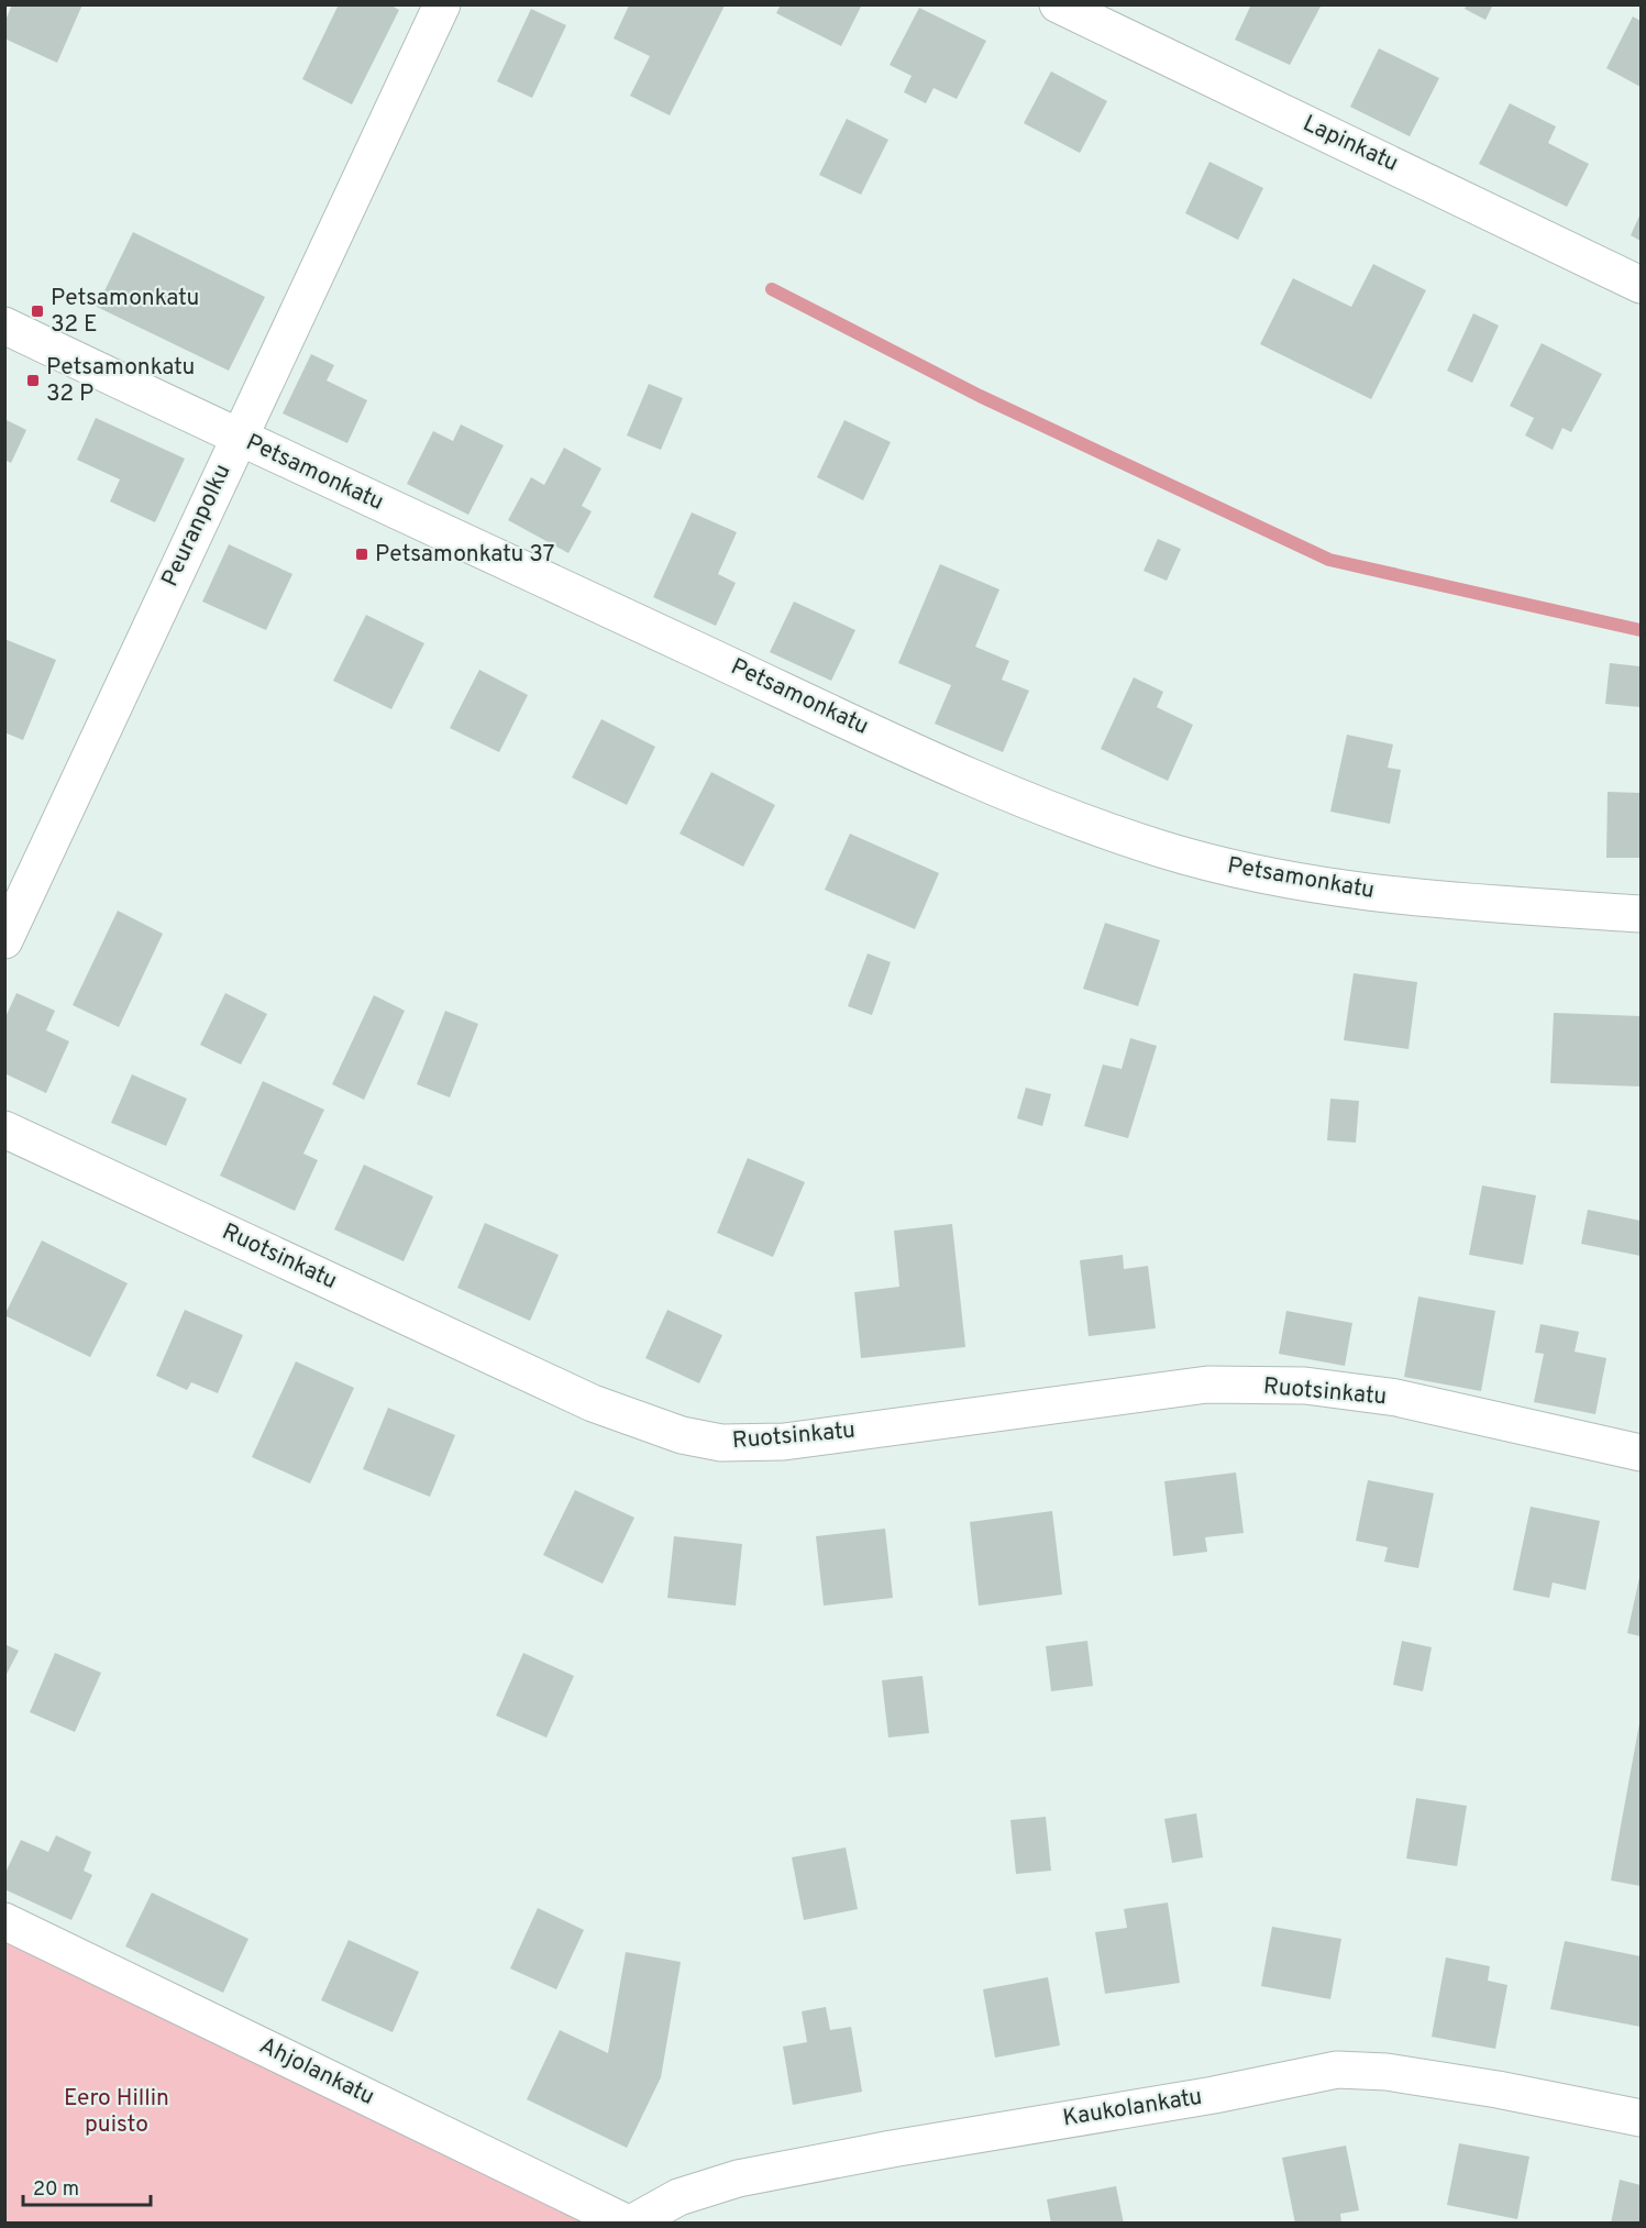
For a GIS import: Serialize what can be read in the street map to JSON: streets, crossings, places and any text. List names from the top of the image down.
{
  "streets": {
    "street": [
      "Lapinkatu",
      "Petsamonkatu",
      "Peuranpolku",
      "Ruotsinkatu",
      "Ahjolankatu",
      "Kaukolankatu"
    ]
  },
  "crossings": [
    ["Petsamonkatu", "Peuranpolku"],
    ["Ahjolankatu", "Kaukolankatu"]
  ],
  "parks": ["Eero Hillin puisto"],
  "places": {
    "transit": ["Petsamonkatu 32 E", "Petsamonkatu 32 P", "Petsamonkatu 37"]
  },
  "scale_bar": "20 m"
}
